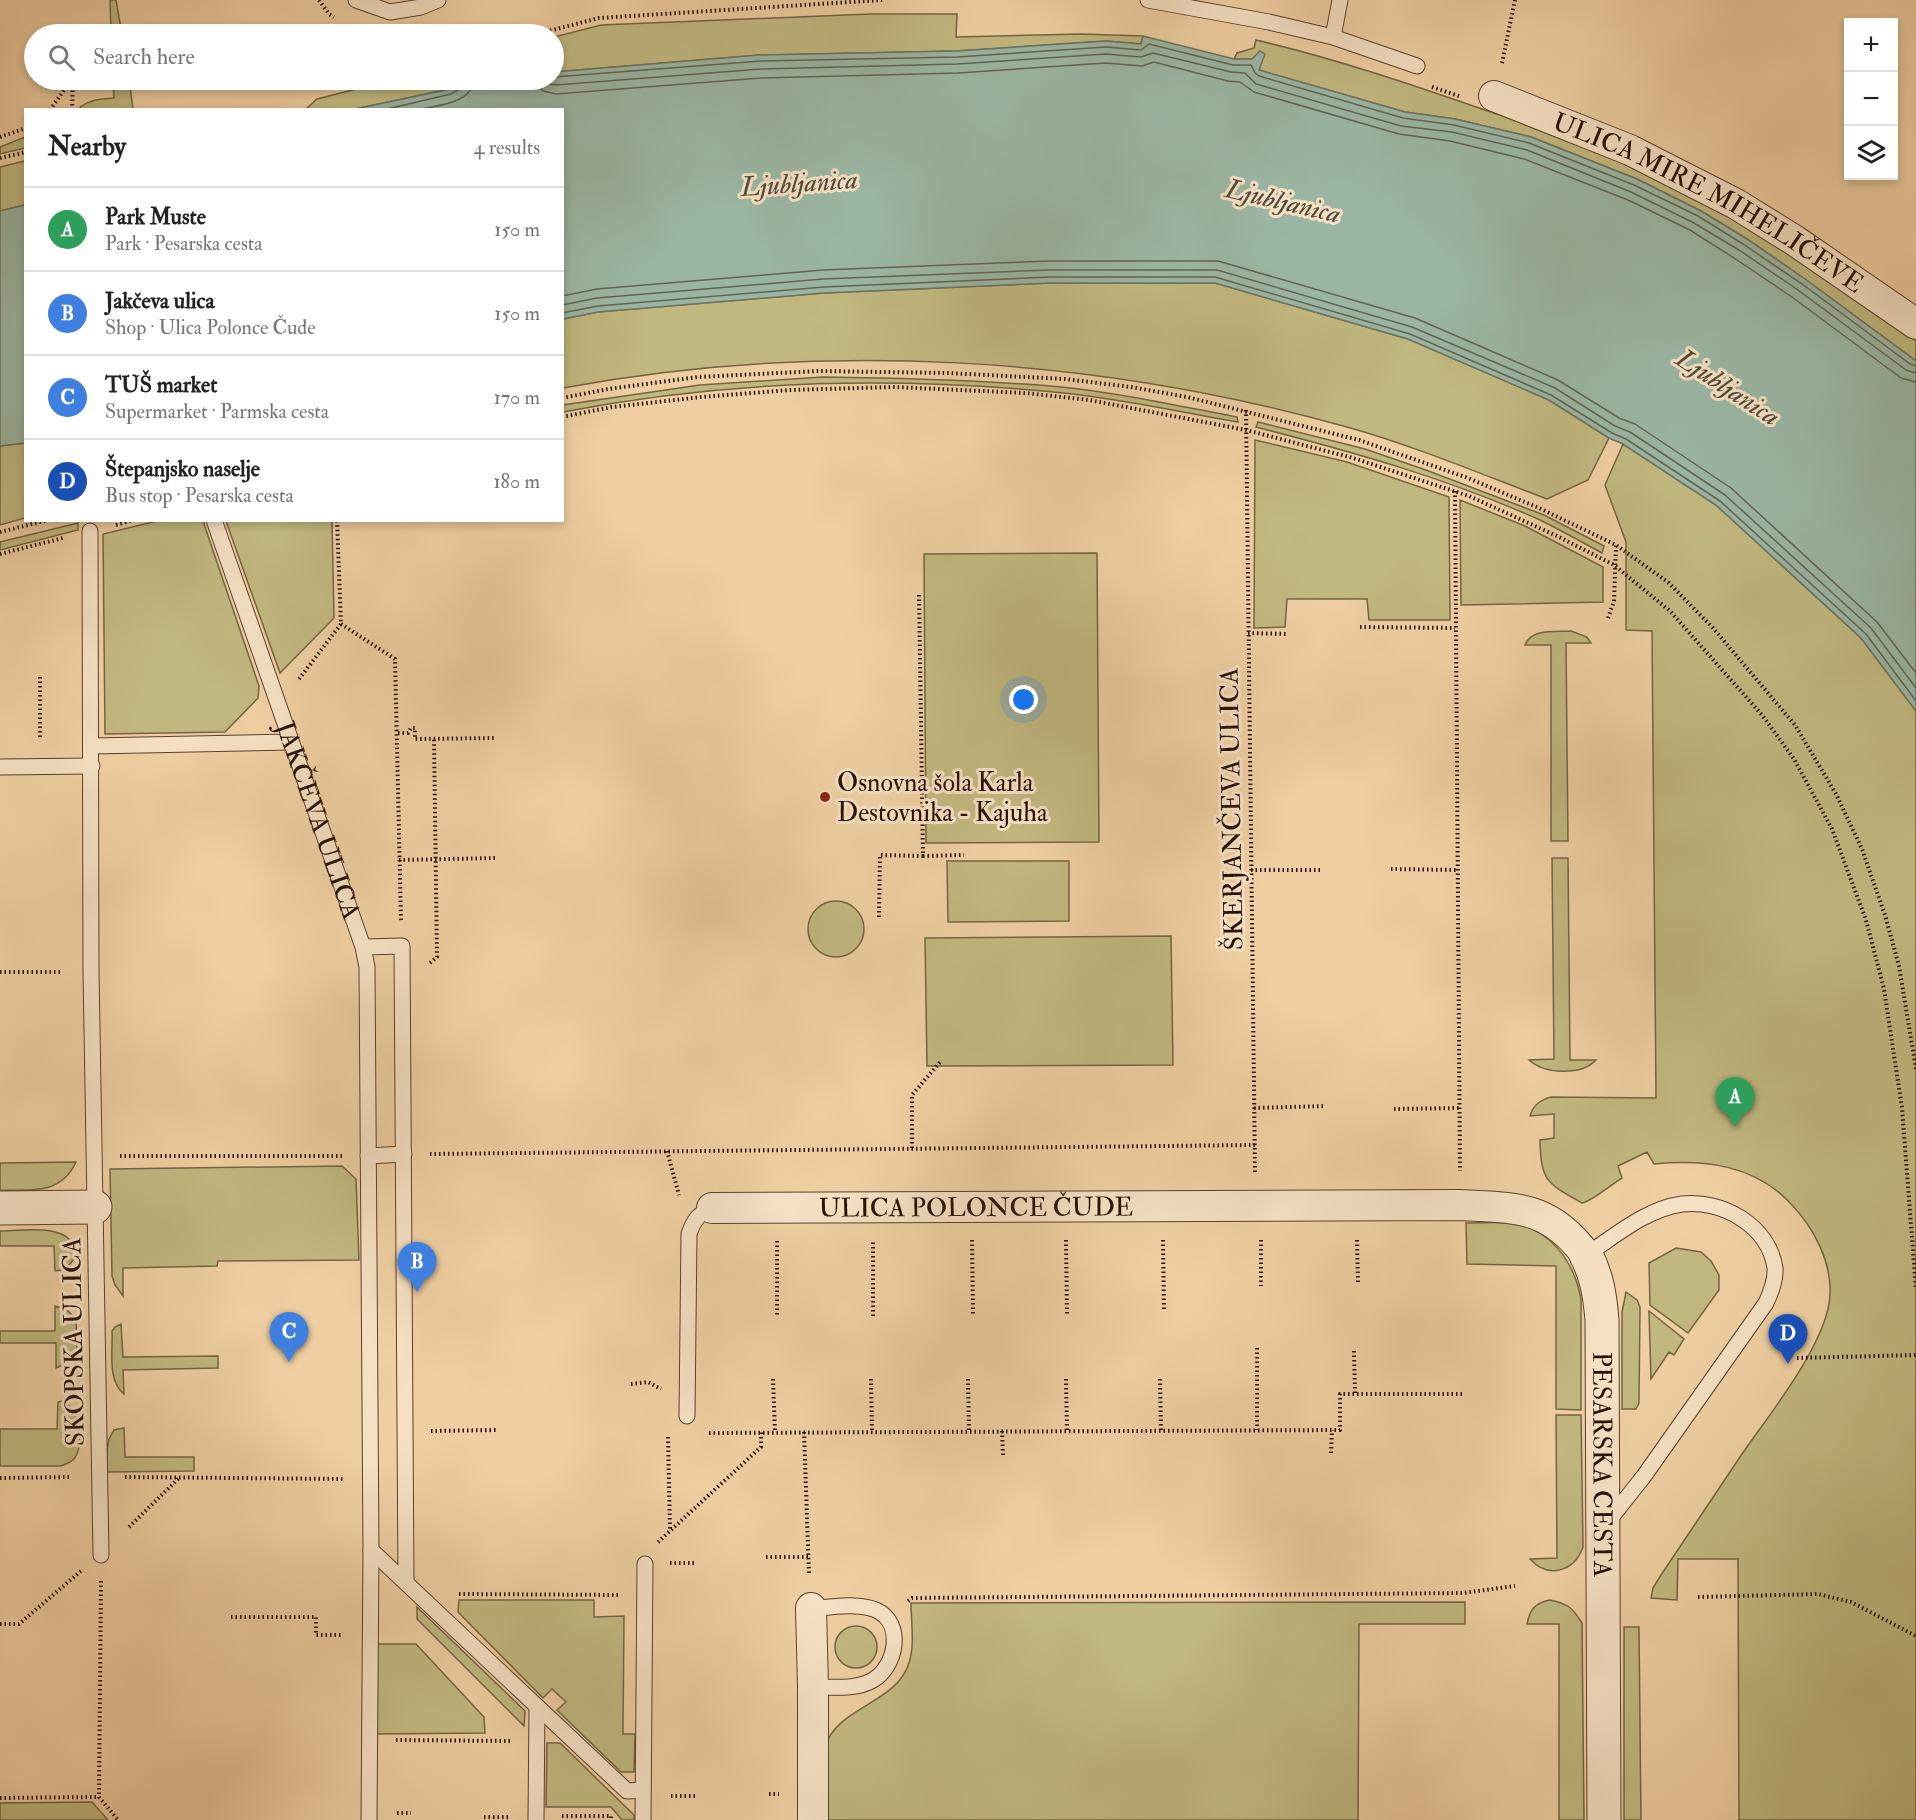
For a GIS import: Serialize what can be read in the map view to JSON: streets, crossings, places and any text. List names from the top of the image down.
{
  "streets": {
    "street": ["ULICA MIRE MIHELIČEVE", "ULICA POLONCE ČUDE", "PESARSKA CESTA"],
    "lane": ["JAKČEVA ULICA", "SKOPSKA ULICA"],
    "path": ["ŠKERJANČEVA ULICA"]
  },
  "crossings": [
    ["ŠKERJANČEVA ULICA", "ULICA POLONCE ČUDE"],
    ["ULICA POLONCE ČUDE", "PESARSKA CESTA"]
  ],
  "water": ["Ljubljanica"],
  "places": ["Osnovna šola Karla Destovnika - Kajuha"],
  "page": {
    "map_buttons": ["+", "−"],
    "search": "Search here",
    "heading": ["Nearby", "4 results"],
    "list": [
      {
        "mark": "A",
        "name": "Park Muste",
        "note": "Park · Pesarska cesta",
        "value": "150 m"
      },
      {
        "mark": "B",
        "name": "Jakčeva ulica",
        "note": "Shop · Ulica Polonce Čude",
        "value": "150 m"
      },
      {
        "mark": "C",
        "name": "TUŠ market",
        "note": "Supermarket · Parmska cesta",
        "value": "170 m"
      },
      {
        "mark": "D",
        "name": "Štepanjsko naselje",
        "note": "Bus stop · Pesarska cesta",
        "value": "180 m"
      }
    ],
    "pins": [
      "A",
      "B",
      "C",
      "D"
    ]
  }
}
